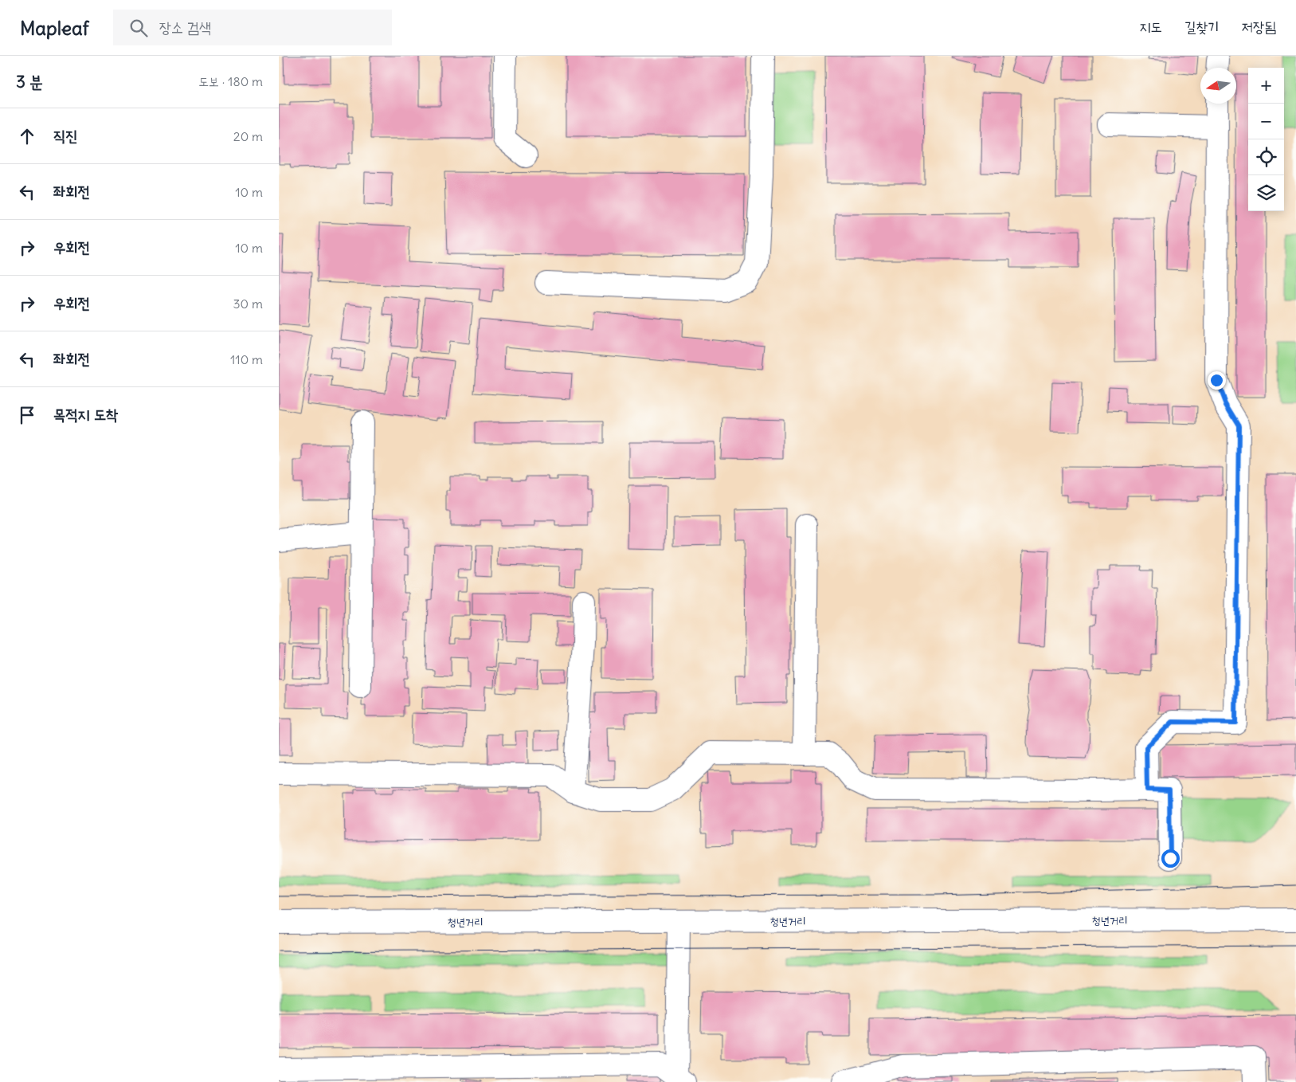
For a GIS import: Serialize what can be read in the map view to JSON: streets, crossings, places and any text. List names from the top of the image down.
{
  "streets": {
    "street": ["청년거리"]
  },
  "north": "left",
  "page": {
    "header": "Mapleaf",
    "search": "장소 검색",
    "nav": ["지도", "길찾기", "저장됨"],
    "heading": ["3 분", "도보 · 180 m"],
    "map_buttons": ["+", "−"],
    "list": [
      ["직진", "20 m"],
      ["좌회전", "10 m"],
      ["우회전", "10 m"],
      ["우회전", "30 m"],
      ["좌회전", "110 m"],
      "목적지 도착"
    ]
  }
}
